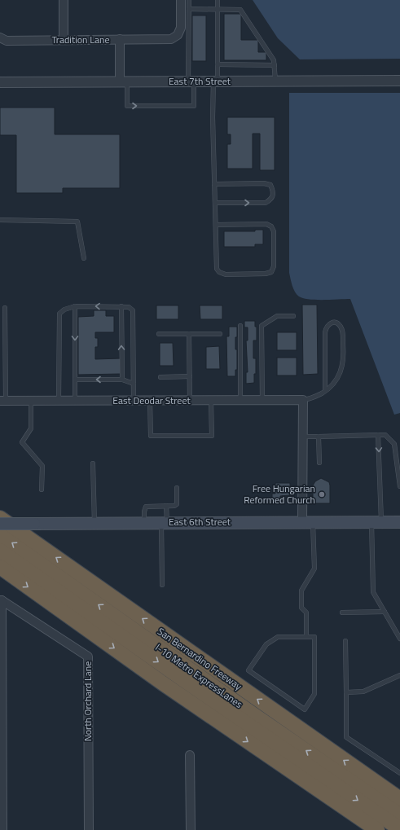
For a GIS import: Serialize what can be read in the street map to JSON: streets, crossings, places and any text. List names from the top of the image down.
{
  "streets": {
    "highway": ["San Bernardino Freeway", "I-10 Metro ExpressLanes"],
    "main road": ["East 6th Street"],
    "street": [
      "Tradition Lane",
      "East 7th Street",
      "East Deodar Street",
      "North Orchard Lane"
    ]
  },
  "crossings": [
    ["Tradition Lane", "East 7th Street"]
  ],
  "places": ["Free Hungarian Reformed Church"]
}
